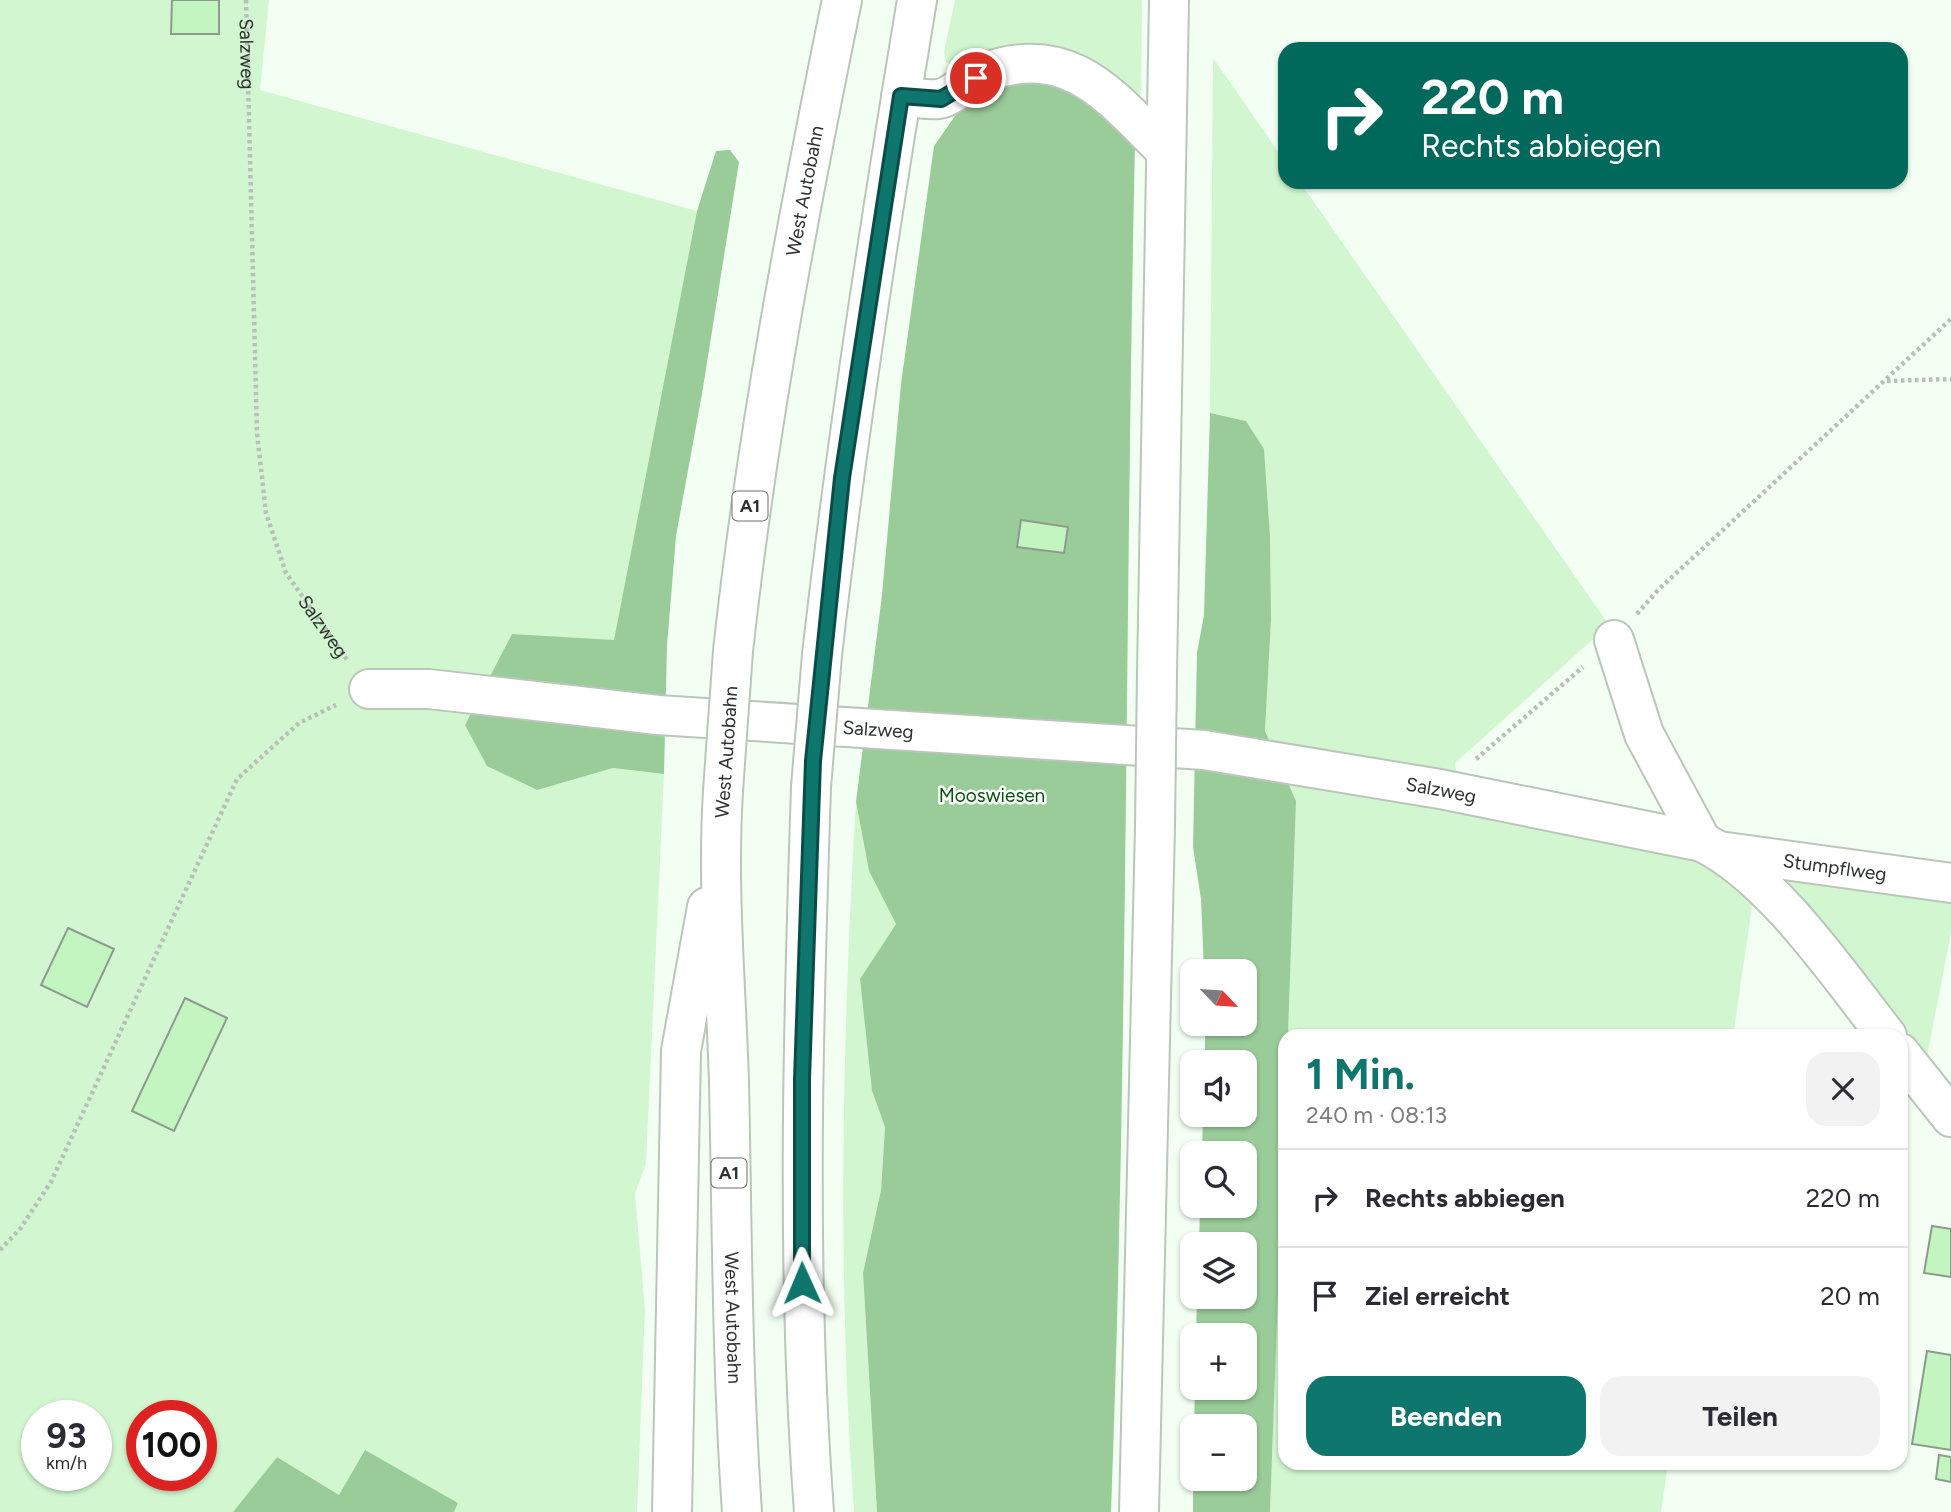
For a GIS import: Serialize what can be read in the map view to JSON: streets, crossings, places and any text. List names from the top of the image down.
{
  "streets": {
    "main road": [
      "Salzweg",
      "West Autobahn",
      "A1",
      "Stumpflweg"
    ]
  },
  "crossings": [
    ["Salzweg", "Stumpflweg"]
  ],
  "parks": ["Mooswiesen"],
  "north": "bottom right",
  "page": {
    "turn": ["220 m", "Rechts abbiegen"],
    "map_buttons": ["+", "−"],
    "heading": ["1 Min.", "240 m · 08:13"],
    "list": [
      {
        "name": "Rechts abbiegen",
        "value": "220 m"
      },
      {
        "name": "Ziel erreicht",
        "value": "20 m"
      }
    ],
    "buttons": ["Beenden", "Teilen"],
    "speed": "93 km/h",
    "limit": "100"
  }
}
